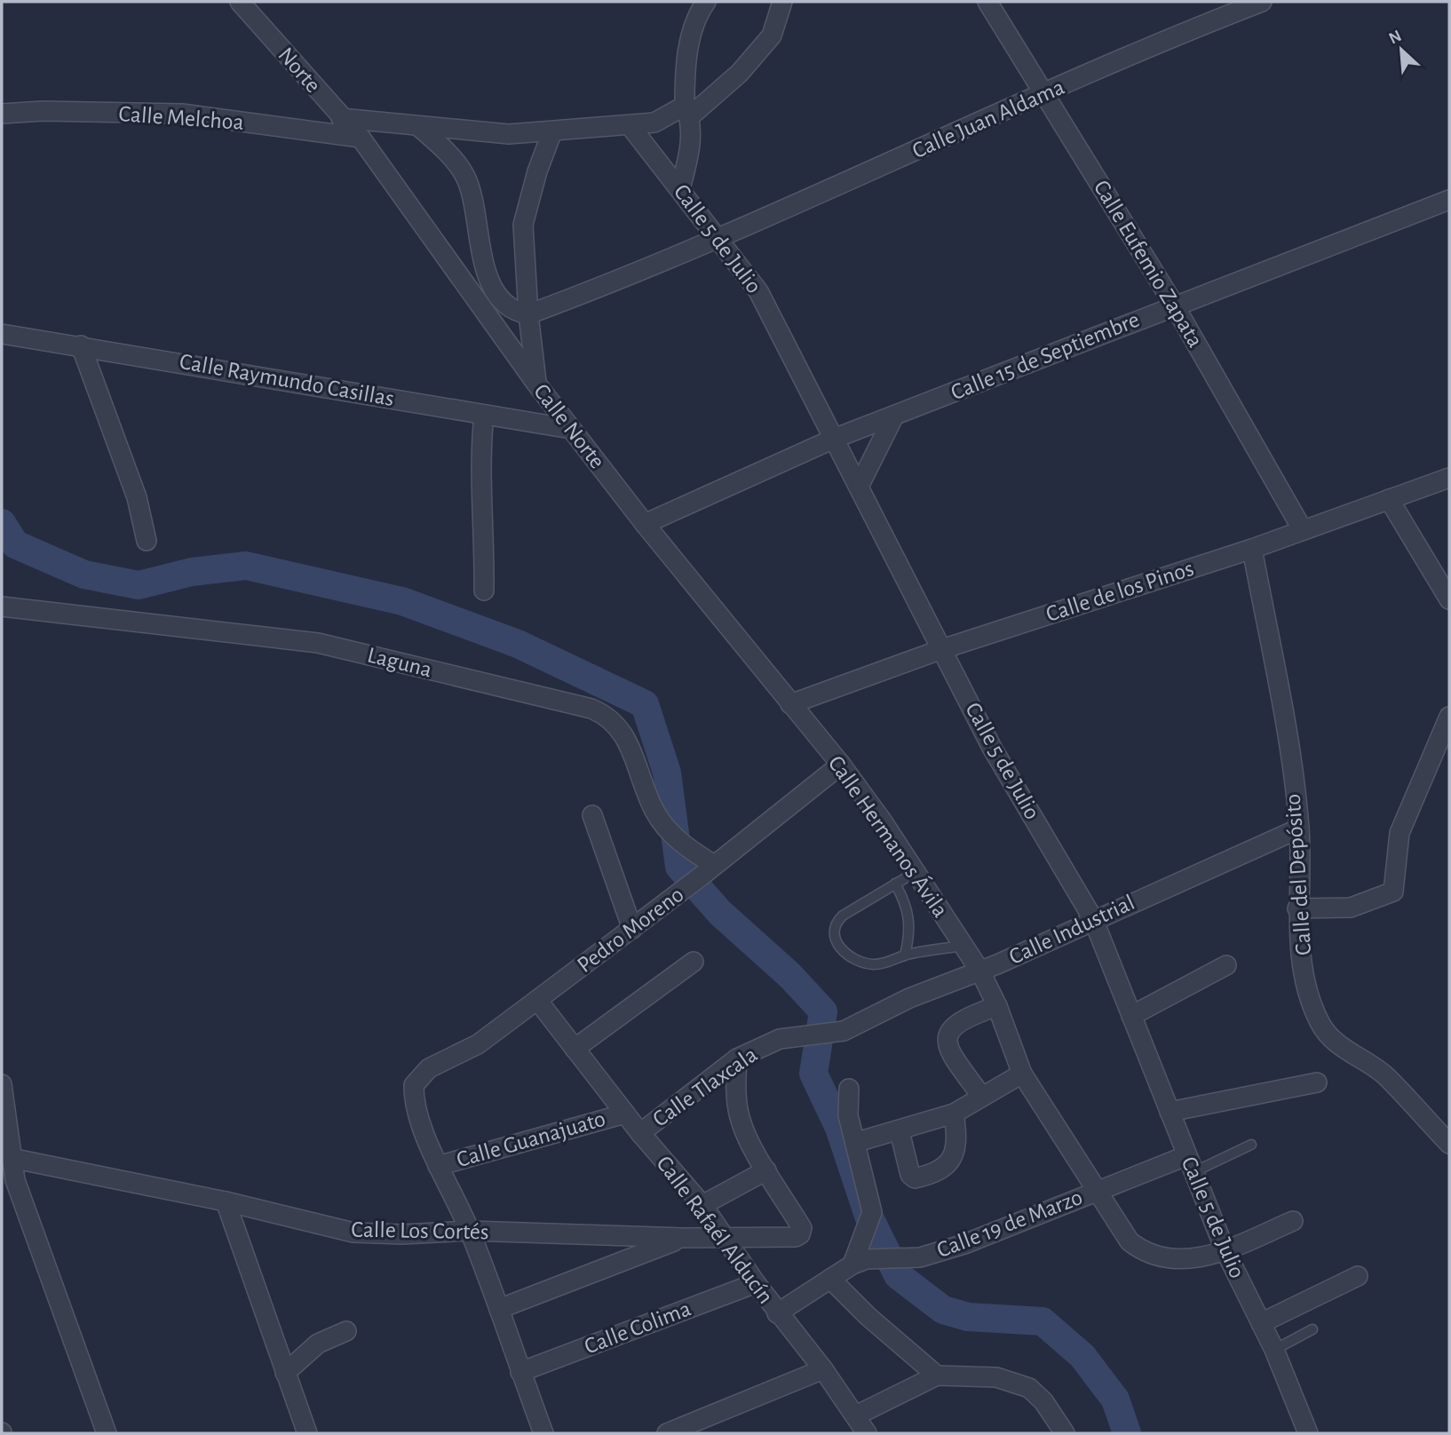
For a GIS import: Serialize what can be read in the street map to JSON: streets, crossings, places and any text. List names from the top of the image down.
{
  "streets": {
    "street": [
      "Norte",
      "Calle Melchoa",
      "Calle Juan Aldama",
      "Calle 5 de Julio",
      "Calle Eufemio Zapata",
      "Calle 15 de Septiembre",
      "Calle Raymundo Casillas",
      "Calle Norte",
      "Calle de los Pinos",
      "Laguna",
      "Calle Hermanos Ávila",
      "Calle del Depósito",
      "Pedro Moreno",
      "Calle Industrial",
      "Calle Tlaxcala",
      "Calle Guanajuato",
      "Calle 19 de Marzo",
      "Calle Rafaél Alducín",
      "Calle Los Cortés",
      "Calle Colima"
    ]
  },
  "crossings": [
    ["Norte", "Calle Melchoa"],
    ["Norte", "Calle Norte"],
    ["Calle Melchoa", "Calle Norte"],
    ["Calle Juan Aldama", "Calle 5 de Julio"],
    ["Calle Juan Aldama", "Calle Eufemio Zapata"],
    ["Calle 5 de Julio", "Calle 15 de Septiembre"],
    ["Calle 5 de Julio", "Calle de los Pinos"],
    ["Calle 5 de Julio", "Calle Industrial"],
    ["Calle 5 de Julio", "Calle 19 de Marzo"],
    ["Calle Eufemio Zapata", "Calle 15 de Septiembre"],
    ["Calle Eufemio Zapata", "Calle de los Pinos"],
    ["Calle 15 de Septiembre", "Calle Norte"],
    ["Calle Raymundo Casillas", "Calle Norte"],
    ["Calle Norte", "Calle de los Pinos"],
    ["Calle Norte", "Calle Hermanos Ávila"],
    ["Calle de los Pinos", "Calle Hermanos Ávila"],
    ["Calle de los Pinos", "Calle del Depósito"],
    ["Laguna", "Pedro Moreno"],
    ["Calle Hermanos Ávila", "Pedro Moreno"],
    ["Calle Hermanos Ávila", "Calle Industrial"],
    ["Calle Hermanos Ávila", "Calle 19 de Marzo"],
    ["Calle del Depósito", "Calle Industrial"],
    ["Pedro Moreno", "Calle Guanajuato"],
    ["Pedro Moreno", "Calle Rafaél Alducín"],
    ["Calle Industrial", "Calle Tlaxcala"],
    ["Calle Tlaxcala", "Calle Rafaél Alducín"],
    ["Calle Guanajuato", "Calle Rafaél Alducín"],
    ["Calle Rafaél Alducín", "Calle Los Cortés"],
    ["Calle Rafaél Alducín", "Calle Colima"]
  ],
  "north": "top left"
}
